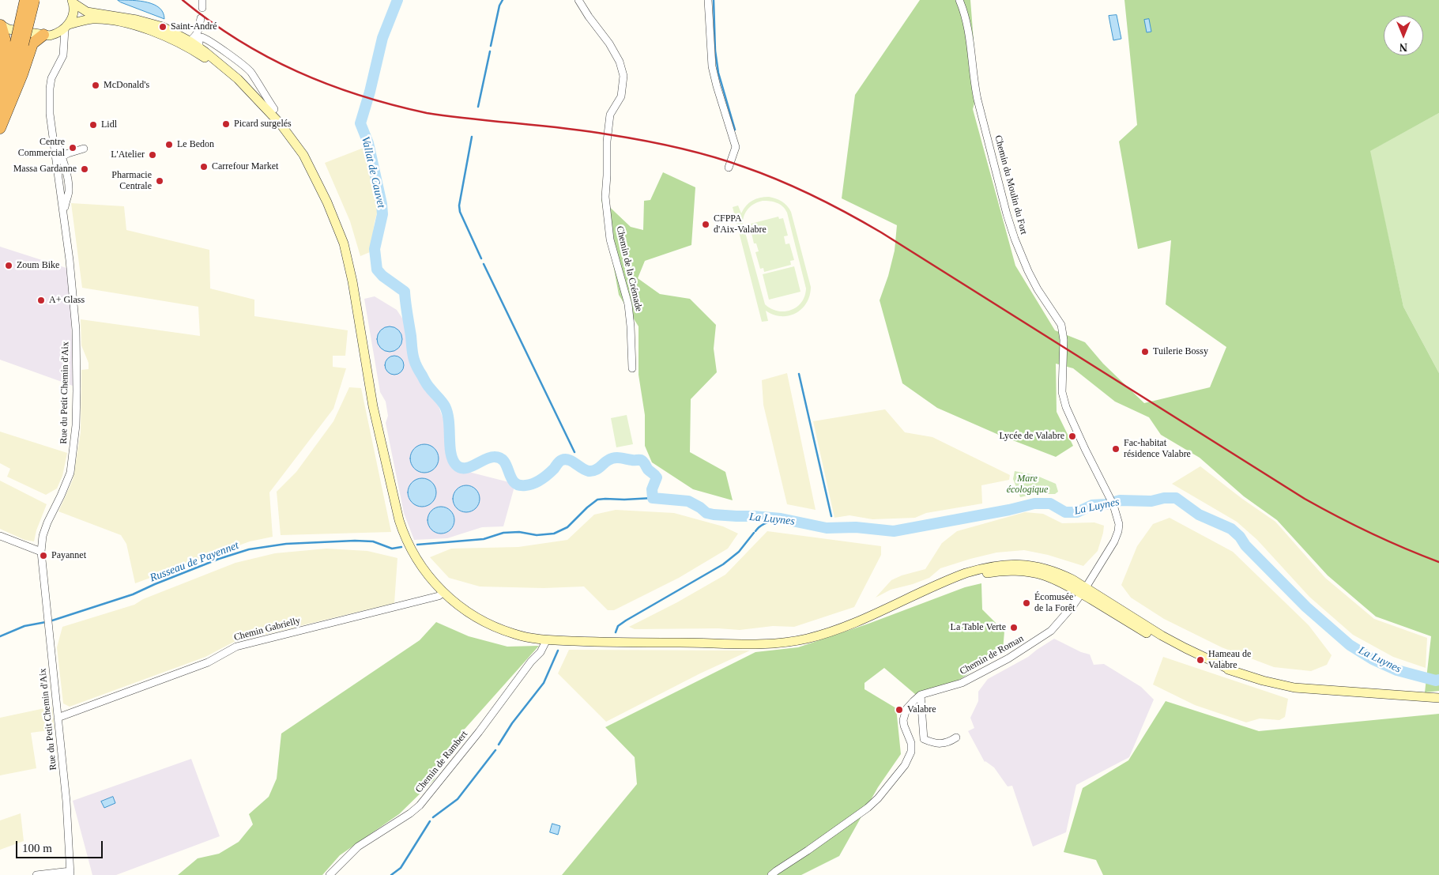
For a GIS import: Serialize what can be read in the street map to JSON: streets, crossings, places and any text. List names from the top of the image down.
{
  "streets": {
    "street": [
      "Chemin du Moulin du Fort",
      "Chemin de la Crémade",
      "Rue du Petit Chemin d'Aix",
      "Chemin Gabrielly",
      "Chemin de Roman",
      "Chemin de Rambert"
    ]
  },
  "crossings": [
    ["Chemin du Moulin du Fort", "Chemin de Roman"],
    ["Rue du Petit Chemin d'Aix", "Chemin Gabrielly"]
  ],
  "water": ["Vallat de Cauvet", "La Luynes", "Russeau de Payennet"],
  "parks": ["Mare écologique"],
  "places": [
    "Saint-André",
    "McDonald's",
    "Picard surgelés",
    "Lidl",
    "Le Bedon",
    "Centre Commercial",
    "L'Atelier",
    "Carrefour Market",
    "Massa Gardanne",
    "Pharmacie Centrale",
    "CFPPA d'Aix-Valabre",
    "Zoum Bike",
    "A+ Glass",
    "Tuilerie Bossy",
    "Lycée de Valabre",
    "Fac-habitat résidence Valabre",
    "Payannet",
    "Écomusée de la Forêt",
    "La Table Verte",
    "Hameau de Valabre",
    "Valabre"
  ],
  "scale_bar": "100 m",
  "north": "bottom"
}
